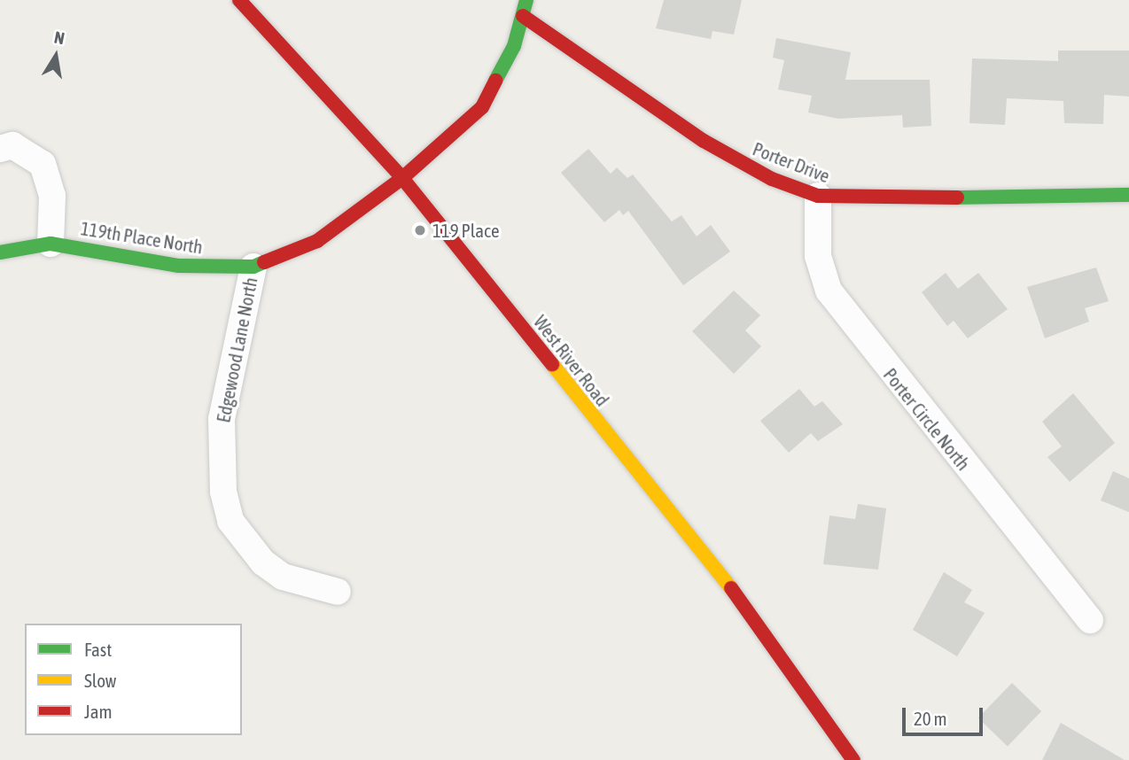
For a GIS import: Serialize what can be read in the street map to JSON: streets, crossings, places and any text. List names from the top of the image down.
{
  "streets": {
    "street": [
      "Porter Drive",
      "119th Place North",
      "Edgewood Lane North",
      "West River Road",
      "Porter Circle North"
    ]
  },
  "crossings": [
    ["Porter Drive", "119th Place North"],
    ["Porter Drive", "Porter Circle North"],
    ["119th Place North", "Edgewood Lane North"],
    ["119th Place North", "West River Road"]
  ],
  "places": ["119 Place"],
  "legend": ["Fast", "Slow", "Jam"],
  "scale_bar": "20 m",
  "north": "top"
}
